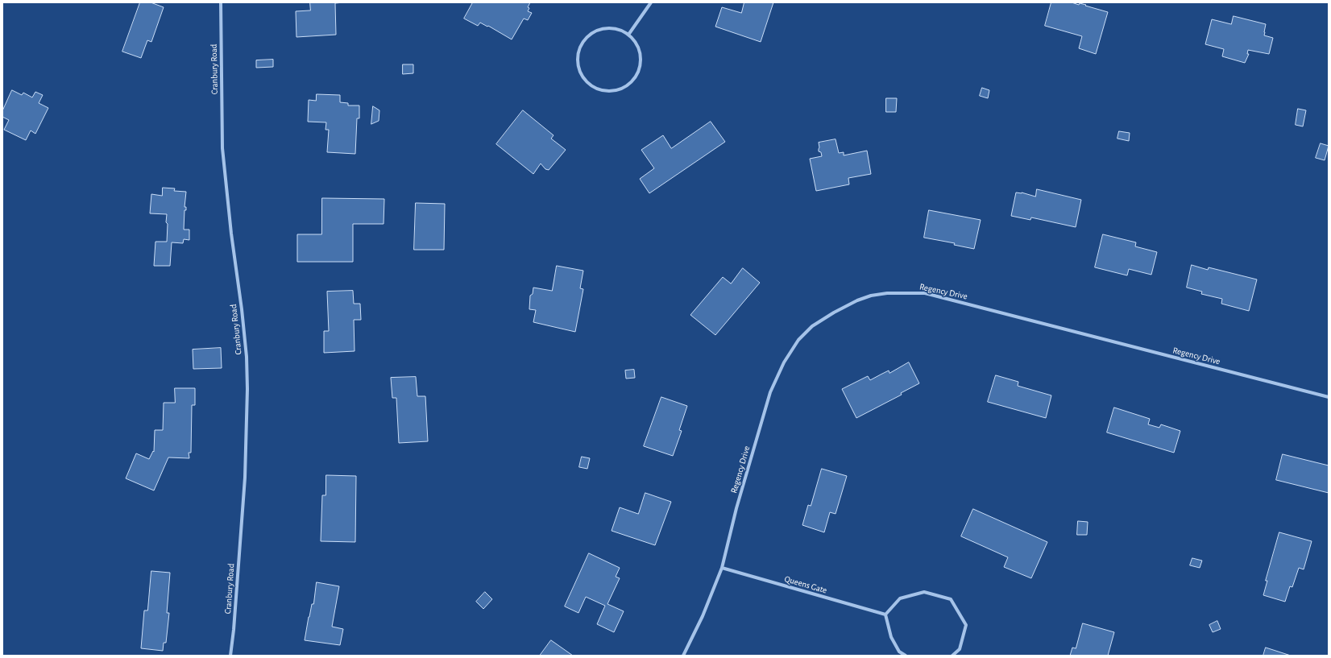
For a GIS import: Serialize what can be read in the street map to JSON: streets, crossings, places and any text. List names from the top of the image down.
{
  "streets": {
    "street": ["Cranbury Road", "Regency Drive", "Queens Gate"]
  },
  "crossings": [
    ["Regency Drive", "Queens Gate"]
  ]
}
